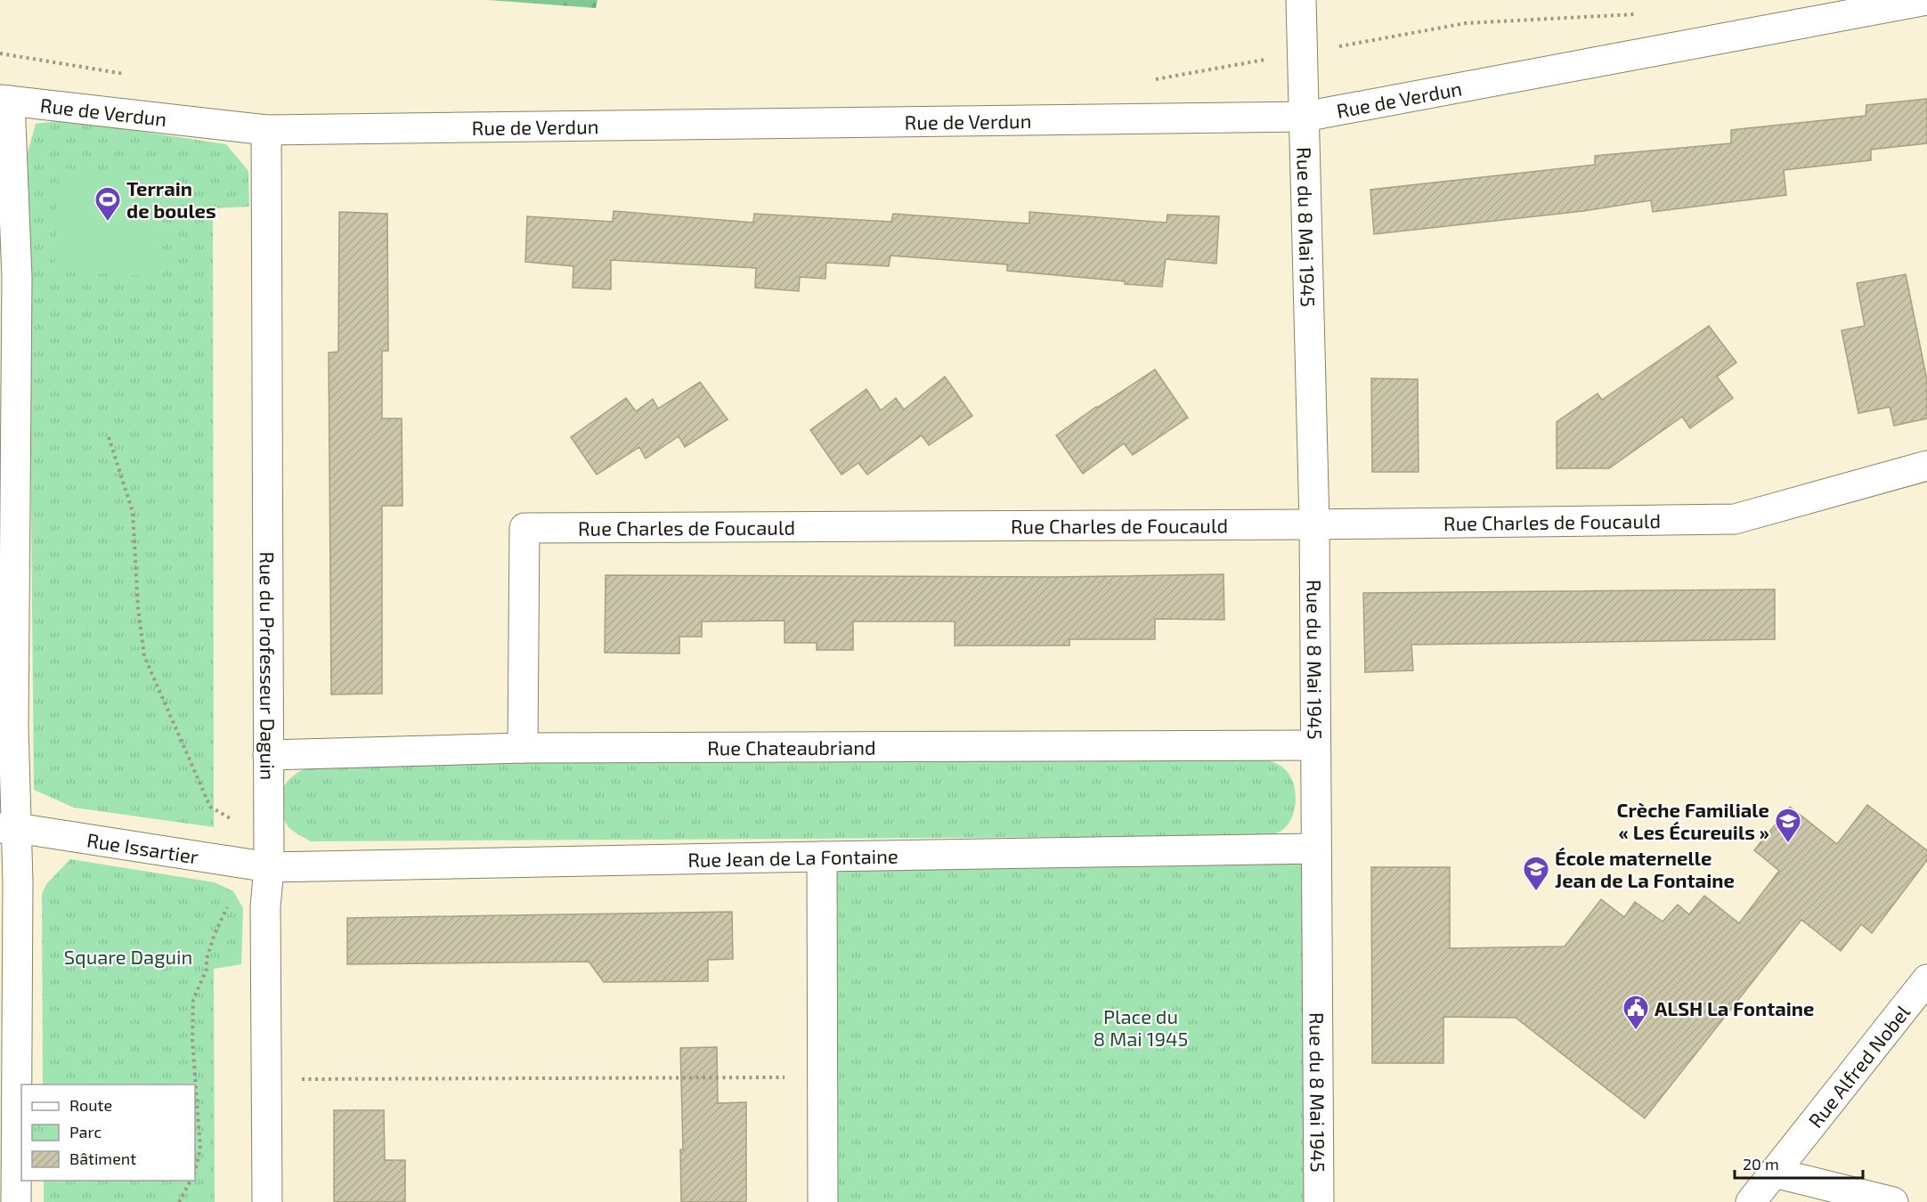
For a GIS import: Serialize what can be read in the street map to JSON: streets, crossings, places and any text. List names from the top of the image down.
{
  "streets": {
    "street": [
      "Rue de Verdun",
      "Rue du 8 Mai 1945",
      "Rue Charles de Foucauld",
      "Rue du Professeur Daguin",
      "Rue Chateaubriand",
      "Rue Issartier",
      "Rue Jean de La Fontaine",
      "Rue Alfred Nobel"
    ]
  },
  "crossings": [
    ["Rue de Verdun", "Rue du 8 Mai 1945"],
    ["Rue de Verdun", "Rue du Professeur Daguin"],
    ["Rue du 8 Mai 1945", "Rue Charles de Foucauld"],
    ["Rue du 8 Mai 1945", "Rue Chateaubriand"],
    ["Rue du 8 Mai 1945", "Rue Jean de La Fontaine"],
    ["Rue Charles de Foucauld", "Rue Chateaubriand"],
    ["Rue du Professeur Daguin", "Rue Chateaubriand"],
    ["Rue du Professeur Daguin", "Rue Issartier"],
    ["Rue du Professeur Daguin", "Rue Jean de La Fontaine"],
    ["Rue Issartier", "Rue Jean de La Fontaine"]
  ],
  "parks": ["Square Daguin", "Place du 8 Mai 1945"],
  "places": {
    "sports": ["Terrain de boules"],
    "school or university": ["Crèche Familiale « Les Écureuils »", "École maternelle Jean de La Fontaine"],
    "public building": ["ALSH La Fontaine"]
  },
  "legend": ["Route", "Parc", "Bâtiment"],
  "scale_bar": "20 m"
}
